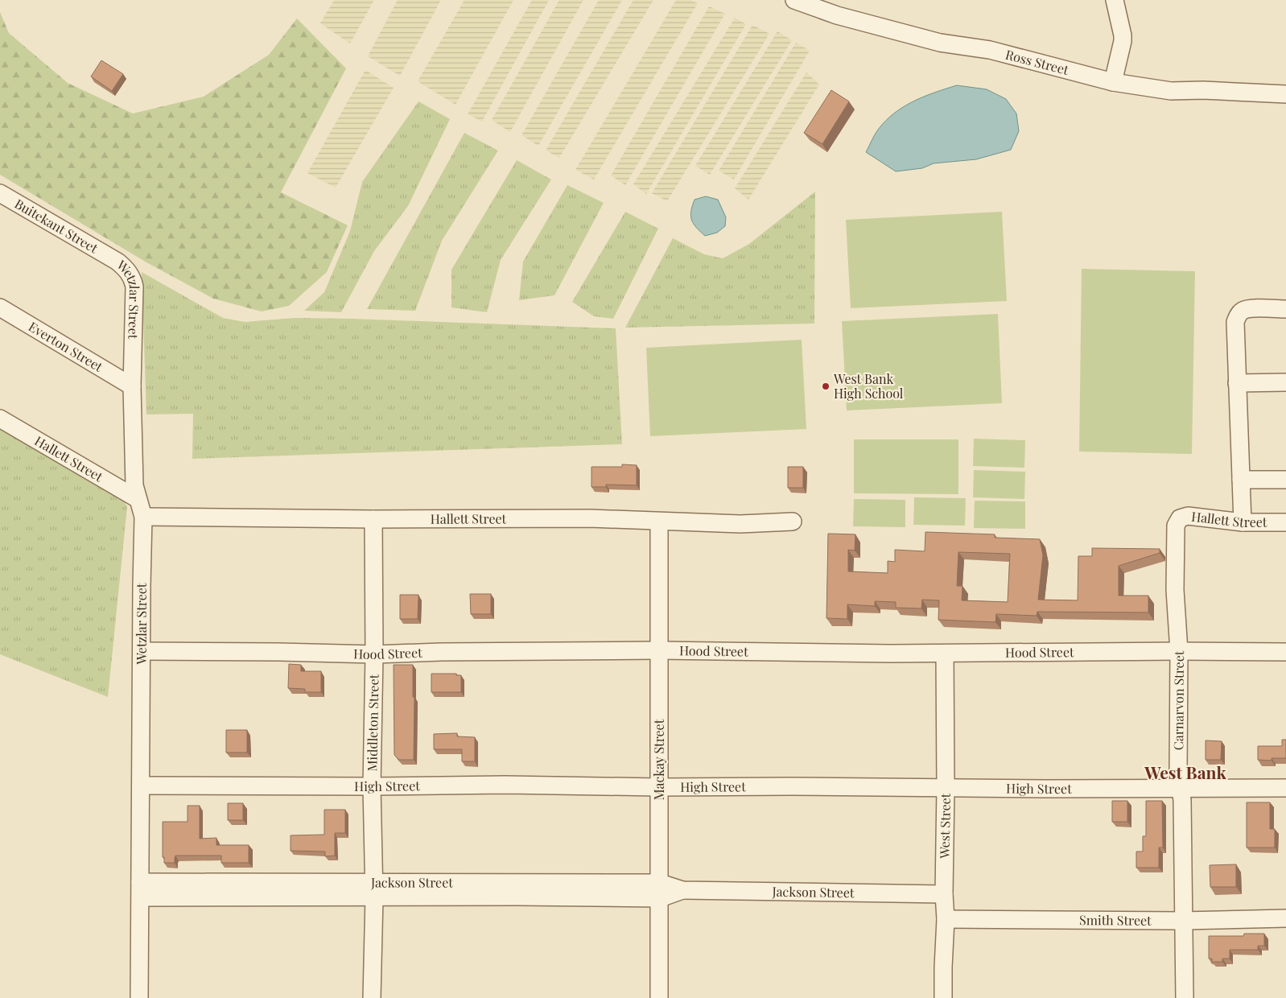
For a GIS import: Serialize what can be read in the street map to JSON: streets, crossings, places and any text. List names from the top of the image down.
{
  "streets": {
    "street": [
      "Ross Street",
      "Buitekant Street",
      "Wetzlar Street",
      "Everton Street",
      "Hallett Street",
      "Hood Street",
      "Carnarvon Street",
      "Middleton Street",
      "Mackay Street",
      "High Street",
      "West Street",
      "Jackson Street",
      "Smith Street"
    ]
  },
  "crossings": [
    ["Buitekant Street", "Wetzlar Street"],
    ["Wetzlar Street", "Everton Street"],
    ["Wetzlar Street", "Hallett Street"],
    ["Wetzlar Street", "Hood Street"],
    ["Wetzlar Street", "High Street"],
    ["Wetzlar Street", "Jackson Street"],
    ["Hallett Street", "Carnarvon Street"],
    ["Hallett Street", "Middleton Street"],
    ["Hallett Street", "Mackay Street"],
    ["Hood Street", "Carnarvon Street"],
    ["Hood Street", "Middleton Street"],
    ["Hood Street", "Mackay Street"],
    ["Hood Street", "West Street"],
    ["Carnarvon Street", "High Street"],
    ["Carnarvon Street", "Smith Street"],
    ["Middleton Street", "High Street"],
    ["Middleton Street", "Jackson Street"],
    ["Mackay Street", "High Street"],
    ["Mackay Street", "Jackson Street"],
    ["High Street", "West Street"],
    ["West Street", "Jackson Street"],
    ["West Street", "Smith Street"]
  ],
  "districts": ["West Bank"],
  "places": ["West Bank High School"]
}
